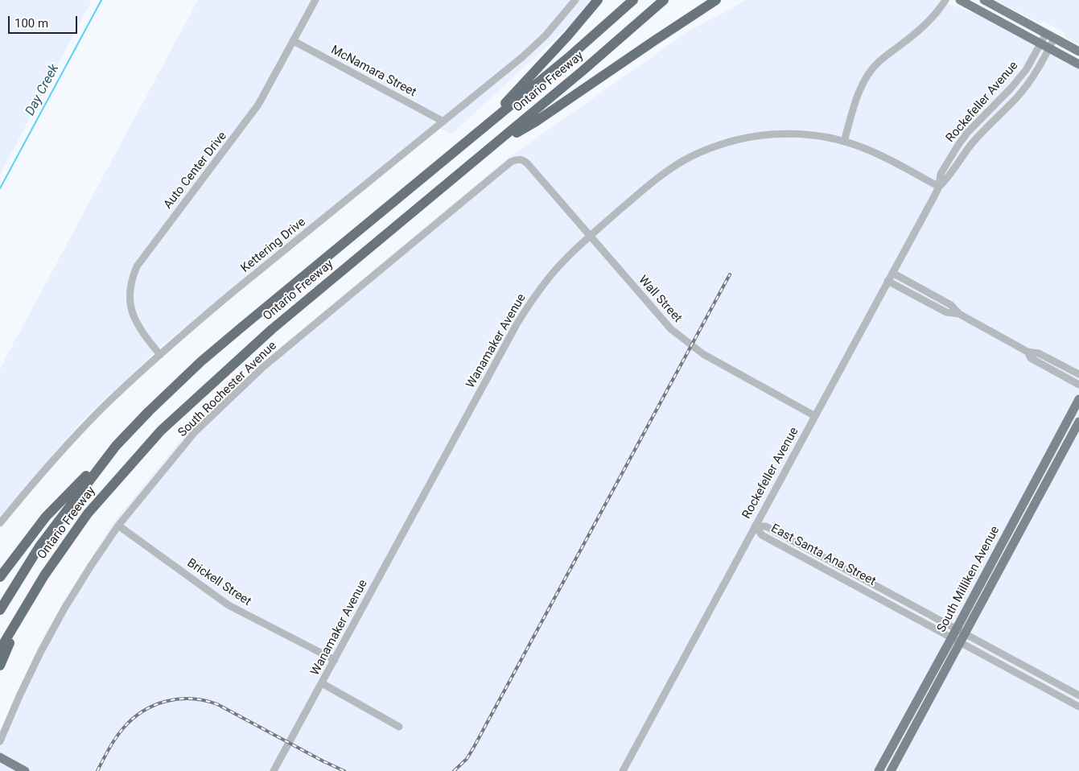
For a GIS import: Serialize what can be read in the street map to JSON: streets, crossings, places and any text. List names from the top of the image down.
{
  "streets": {
    "highway": ["Ontario Freeway"],
    "main road": ["South Milliken Avenue"],
    "street": [
      "McNamara Street",
      "Rockefeller Avenue",
      "Auto Center Drive",
      "Kettering Drive",
      "Wall Street",
      "Wanamaker Avenue",
      "South Rochester Avenue",
      "East Santa Ana Street",
      "Brickell Street"
    ]
  },
  "crossings": [
    ["McNamara Street", "Auto Center Drive"],
    ["McNamara Street", "Kettering Drive"],
    ["Rockefeller Avenue", "Wall Street"],
    ["Rockefeller Avenue", "Wanamaker Avenue"],
    ["Rockefeller Avenue", "East Santa Ana Street"],
    ["Auto Center Drive", "Kettering Drive"],
    ["Wall Street", "Wanamaker Avenue"],
    ["Wall Street", "South Rochester Avenue"],
    ["Wanamaker Avenue", "Brickell Street"],
    ["South Rochester Avenue", "Brickell Street"],
    ["East Santa Ana Street", "South Milliken Avenue"]
  ],
  "water": ["Day Creek"],
  "scale_bar": "100 m"
}
